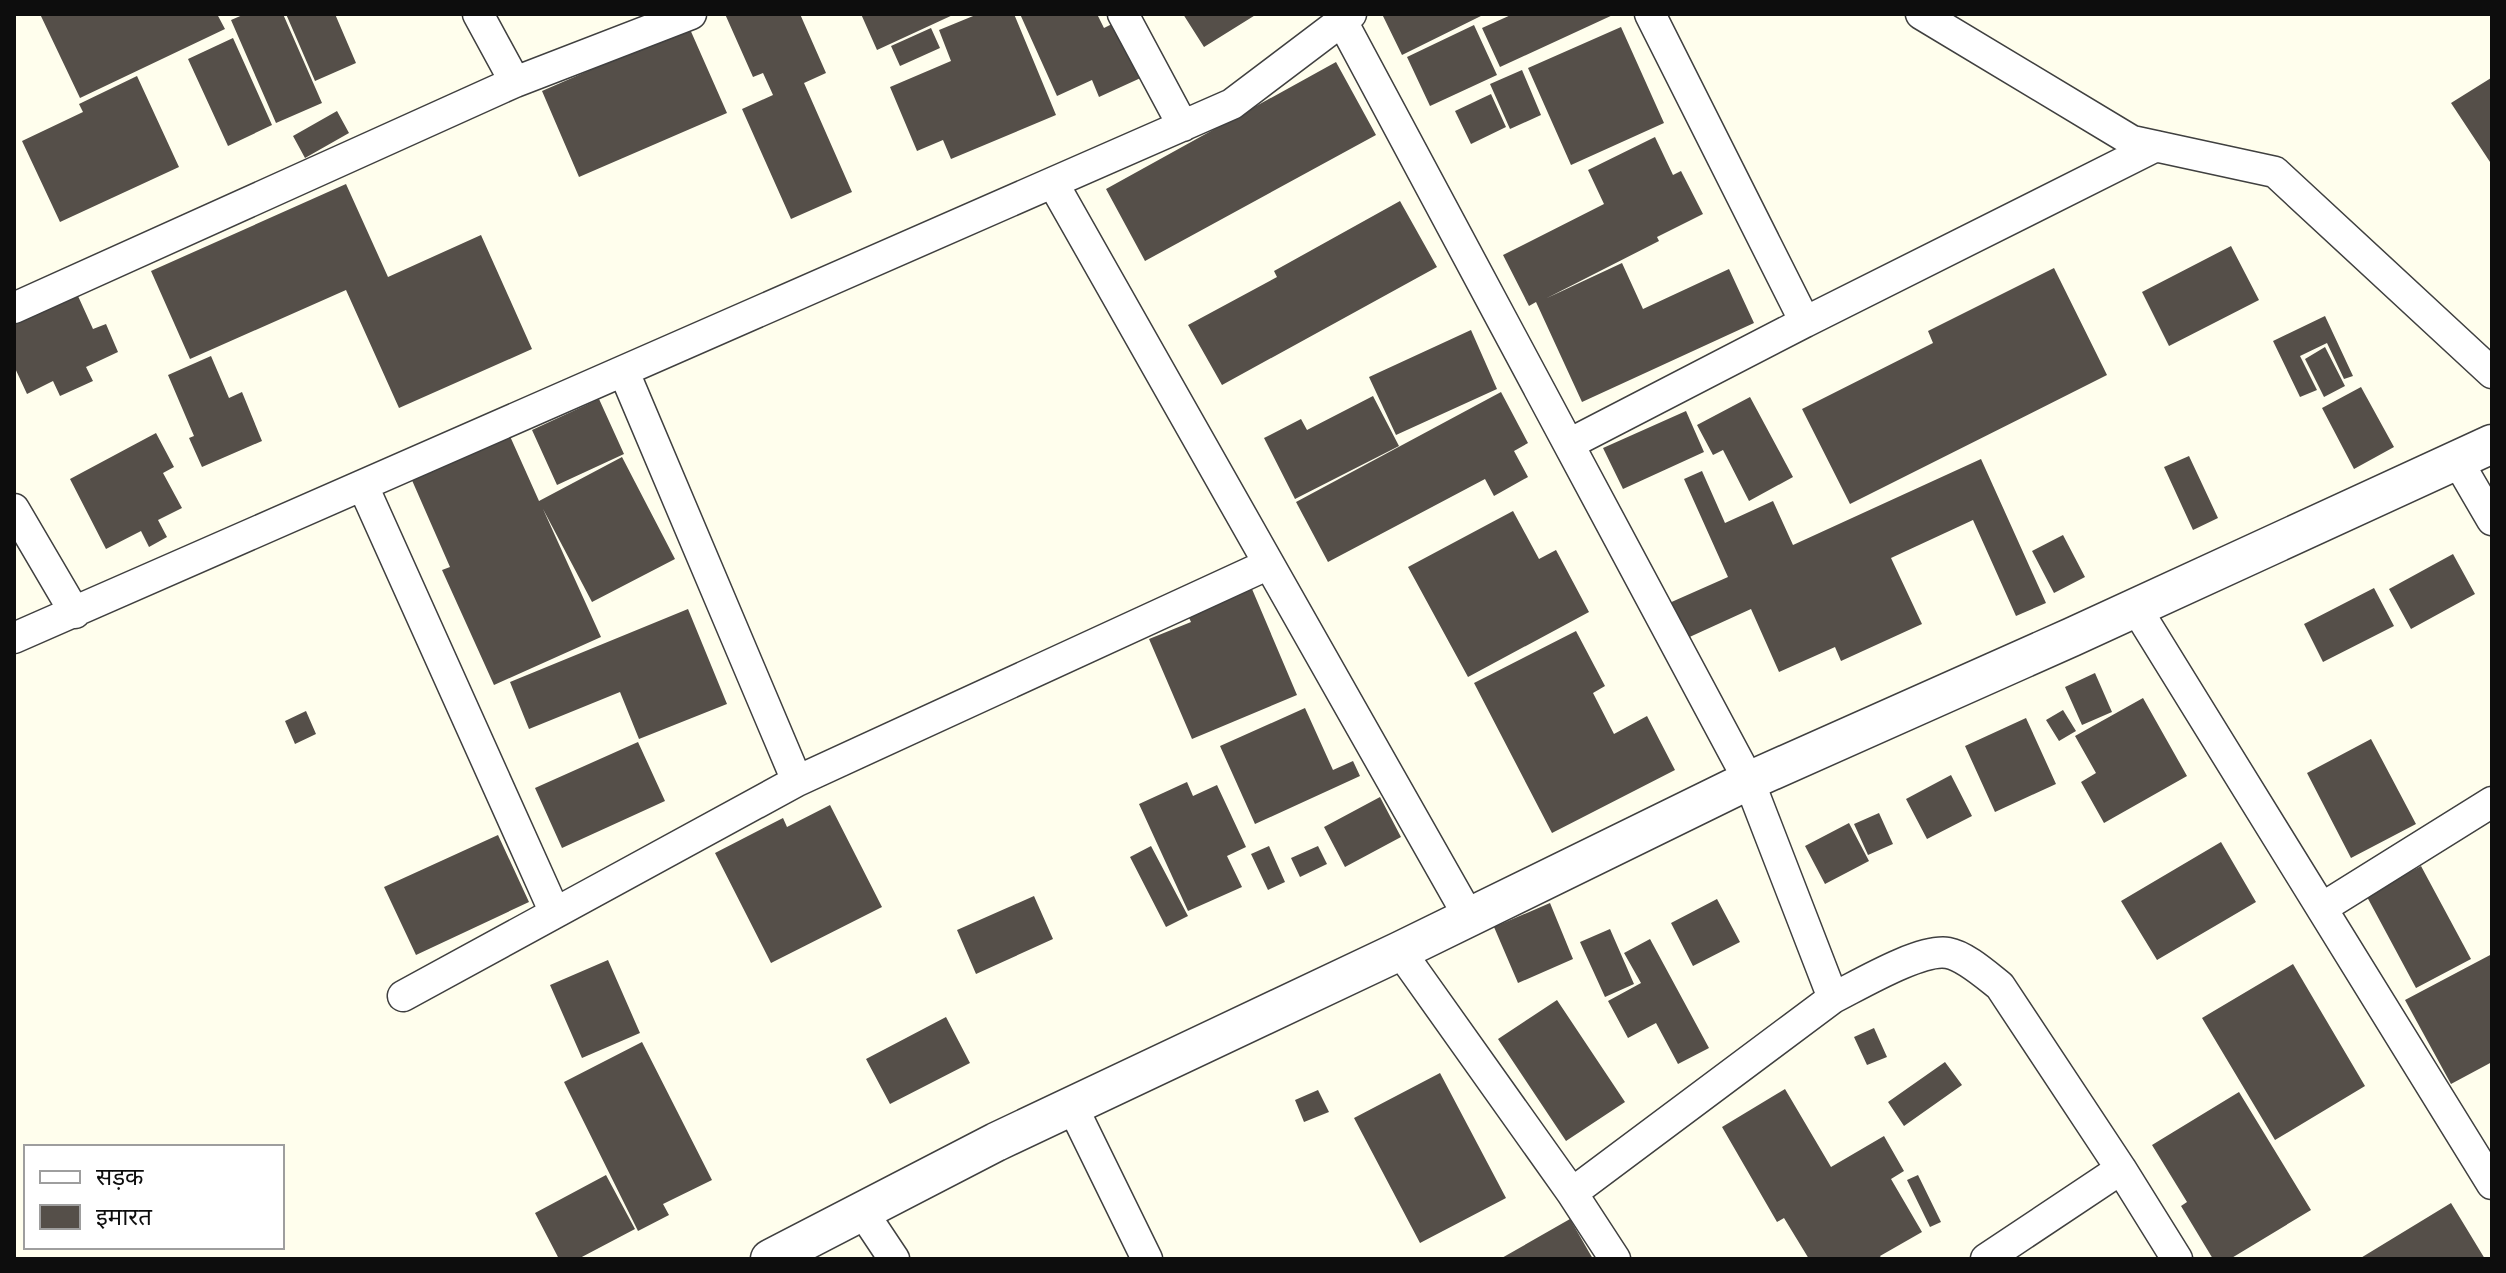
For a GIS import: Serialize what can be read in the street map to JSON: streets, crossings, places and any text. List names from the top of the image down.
{
  "legend": ["सड़क", "इमारत"]
}
